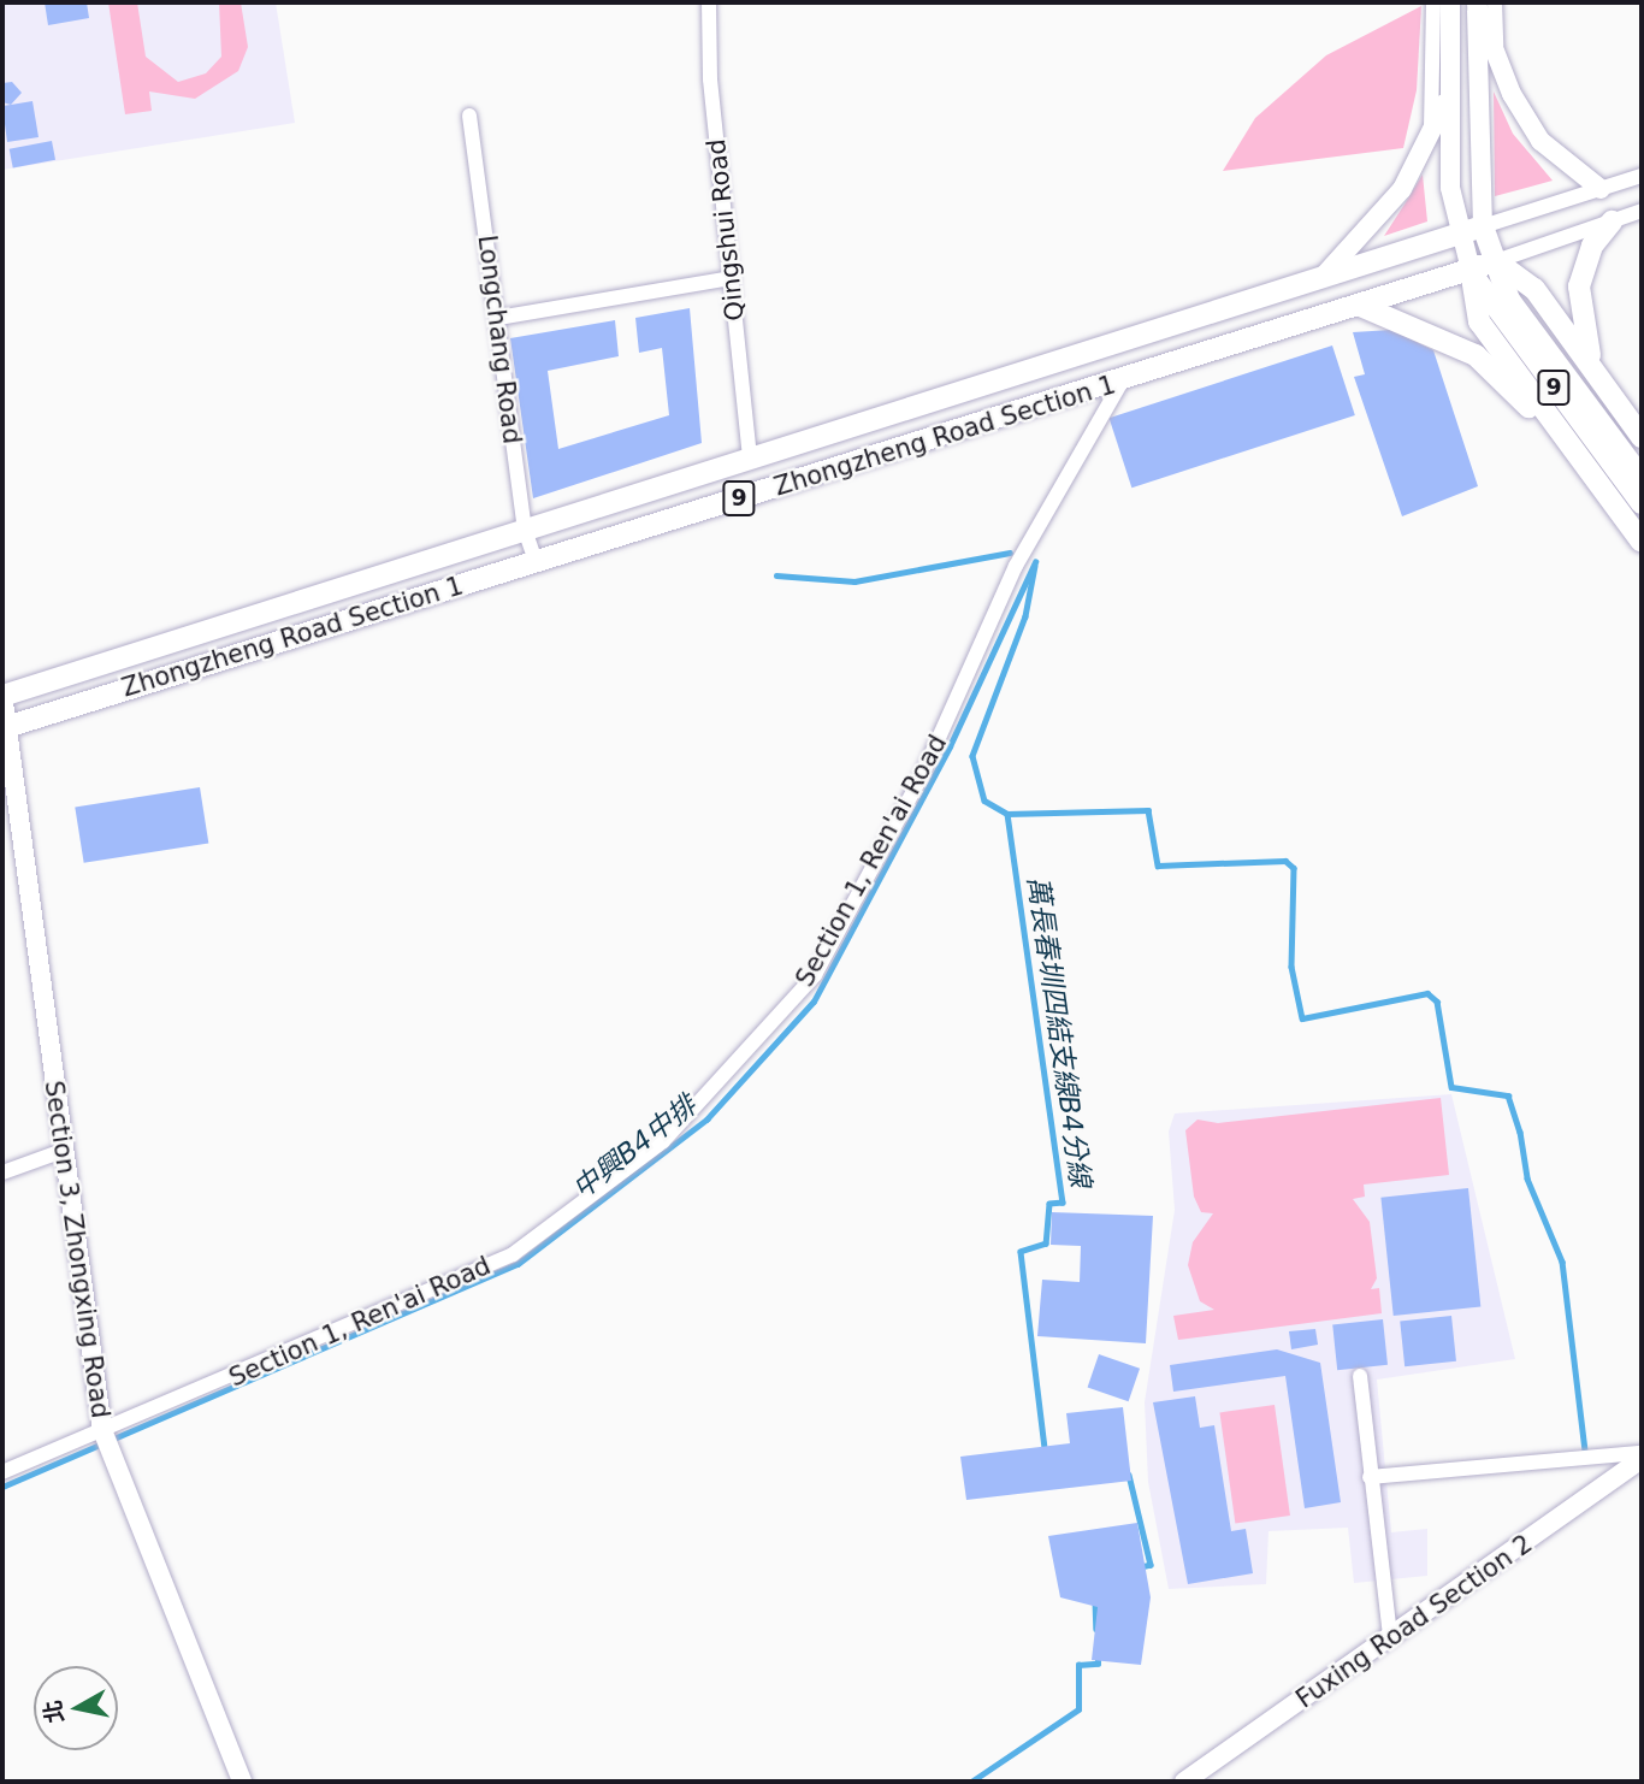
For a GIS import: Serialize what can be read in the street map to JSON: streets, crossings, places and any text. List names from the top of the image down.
{
  "streets": {
    "main road": ["9", "Zhongzheng Road Section 1"],
    "street": [
      "Qingshui Road",
      "Longchang Road",
      "Section 1, Ren'ai Road",
      "Section 3, Zhongxing Road",
      "Fuxing Road Section 2"
    ]
  },
  "crossings": [
    ["Qingshui Road", "Zhongzheng Road Section 1"],
    ["Longchang Road", "Zhongzheng Road Section 1"],
    ["9", "Zhongzheng Road Section 1"],
    ["Zhongzheng Road Section 1", "Section 1, Ren'ai Road"],
    ["Zhongzheng Road Section 1", "Section 3, Zhongxing Road"],
    ["Section 1, Ren'ai Road", "Section 3, Zhongxing Road"]
  ],
  "water": ["萬長春圳四結支線B4分線", "中興B4中排"],
  "north": "left"
}
